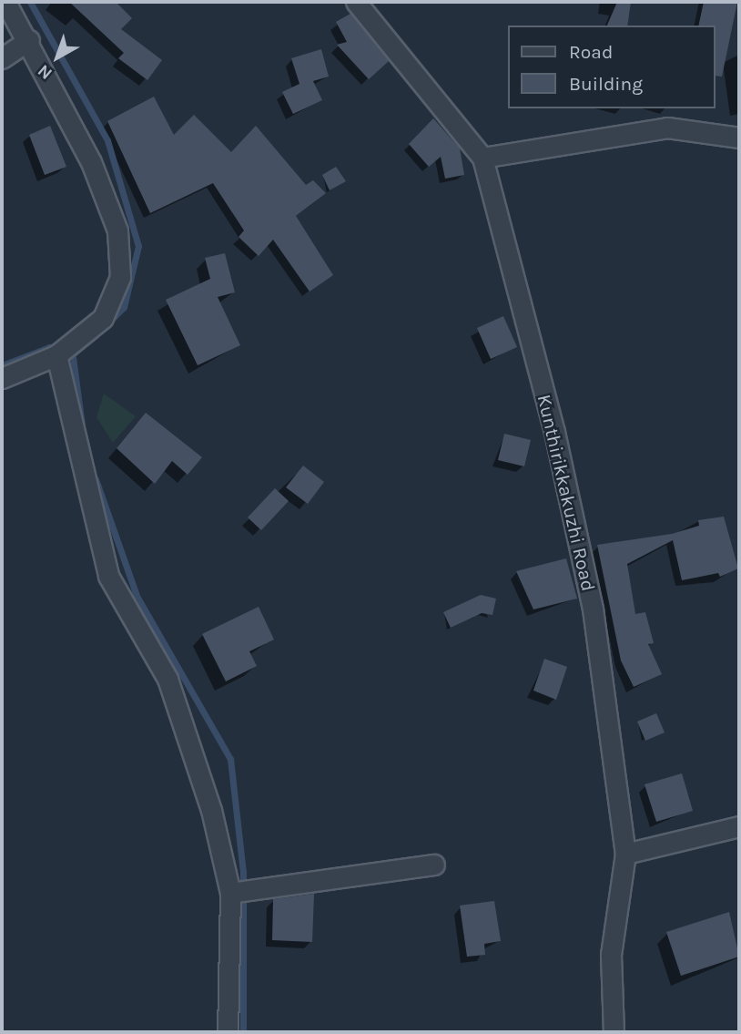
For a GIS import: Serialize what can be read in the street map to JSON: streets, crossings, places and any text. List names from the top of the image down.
{
  "streets": {
    "street": ["Kunthirikkakuzhi Road"]
  },
  "legend": ["Road", "Building"],
  "north": "bottom left"
}
